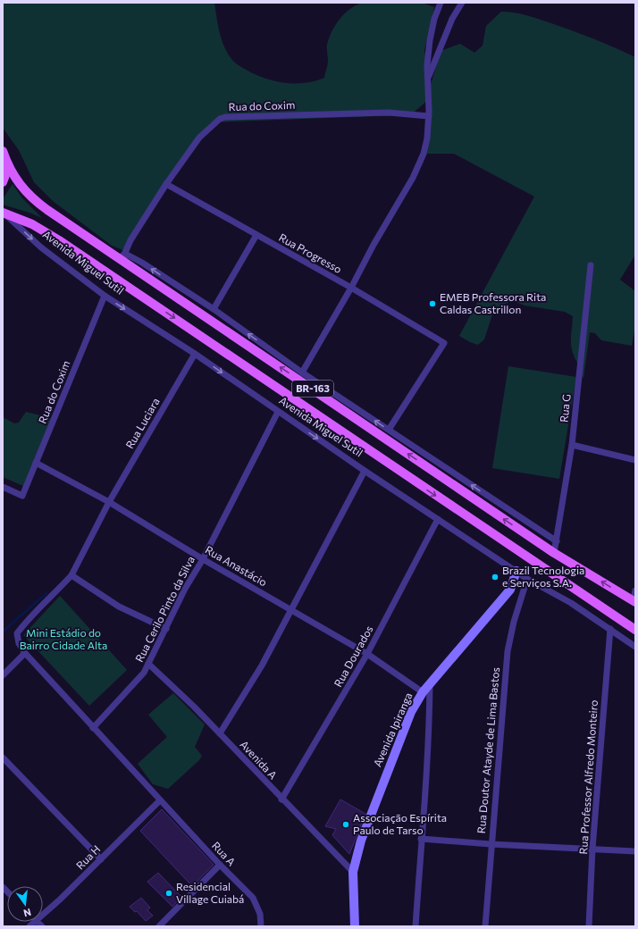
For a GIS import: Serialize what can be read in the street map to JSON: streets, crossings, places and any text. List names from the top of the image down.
{
  "streets": {
    "main road": ["Avenida Miguel Sutil", "BR-163"],
    "street": [
      "Rua do Coxim",
      "Rua Progresso",
      "Rua G",
      "Rua Luciara",
      "Rua Anastácio",
      "Rua Cerilo Pinto da Silva",
      "Rua Dourados",
      "Avenida Ipiranga",
      "Rua Doutor Atayde de Lima Bastos",
      "Avenida A",
      "Rua Professor Alfredo Monteiro",
      "Rua A",
      "Rua H"
    ]
  },
  "crossings": [
    ["Rua do Coxim", "Rua Progresso"],
    ["Rua do Coxim", "Avenida Miguel Sutil"],
    ["Rua do Coxim", "Rua Anastácio"],
    ["Rua Progresso", "Avenida Miguel Sutil"],
    ["Avenida Miguel Sutil", "Rua G"],
    ["Avenida Miguel Sutil", "Rua Luciara"],
    ["Avenida Miguel Sutil", "Rua Cerilo Pinto da Silva"],
    ["Avenida Miguel Sutil", "Rua Dourados"],
    ["Avenida Miguel Sutil", "Avenida Ipiranga"],
    ["Avenida Miguel Sutil", "Rua Doutor Atayde de Lima Bastos"],
    ["Avenida Miguel Sutil", "Rua Professor Alfredo Monteiro"],
    ["Rua Luciara", "Rua Anastácio"],
    ["Rua Luciara", "Rua A"],
    ["Rua Anastácio", "Rua Cerilo Pinto da Silva"],
    ["Rua Anastácio", "Rua Dourados"],
    ["Rua Anastácio", "Avenida Ipiranga"],
    ["Rua Cerilo Pinto da Silva", "Avenida A"],
    ["Rua Cerilo Pinto da Silva", "Rua A"],
    ["Rua Dourados", "Avenida A"],
    ["Avenida Ipiranga", "Avenida A"],
    ["Rua A", "Rua H"]
  ],
  "parks": ["Mini Estádio do Bairro Cidade Alta"],
  "places": [
    "EMEB Professora Rita Caldas Castrillon",
    "Brazil Tecnologia e Serviços S.A.",
    "Associação Espírita Paulo de Tarso",
    "Residencial Village Cuiabá"
  ],
  "north": "bottom"
}
